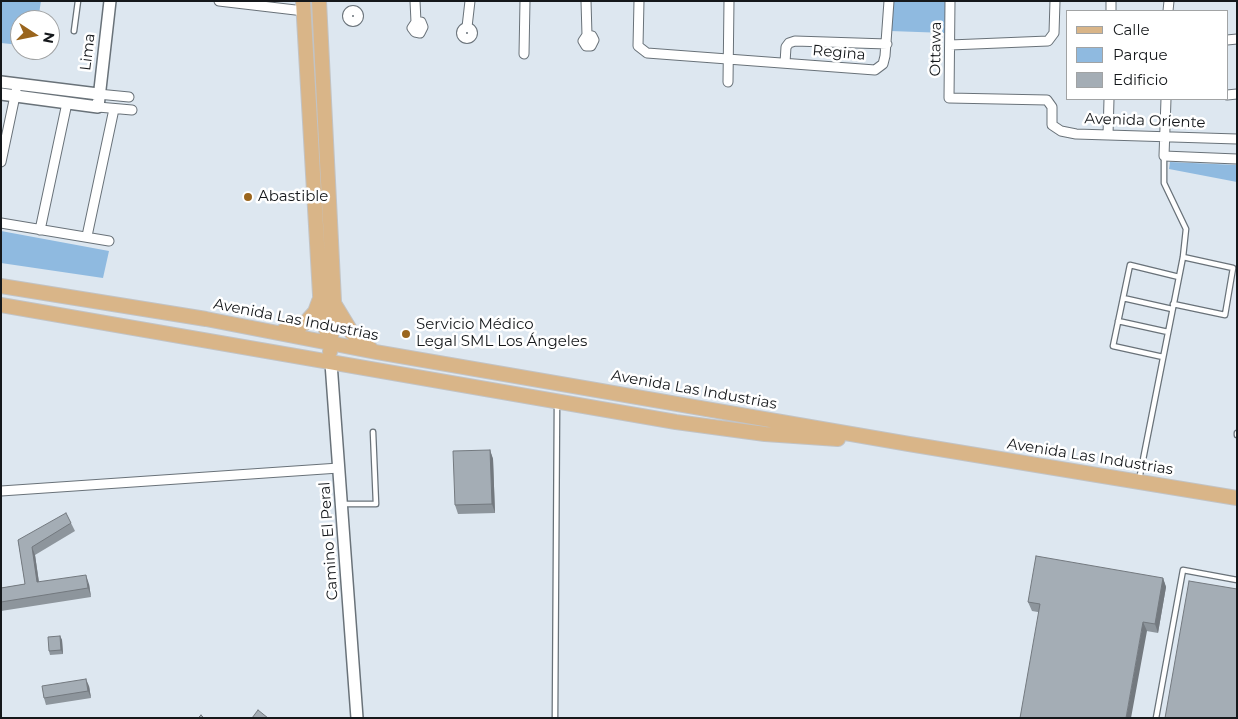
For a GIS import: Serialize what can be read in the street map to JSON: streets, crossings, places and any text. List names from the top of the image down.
{
  "streets": {
    "main road": ["Avenida Las Industrias"],
    "street": [
      "Ottawa",
      "Lima",
      "Regina",
      "Avenida Oriente",
      "Camino El Peral"
    ]
  },
  "crossings": [
    ["Ottawa", "Avenida Oriente"],
    ["Avenida Las Industrias", "Camino El Peral"]
  ],
  "places": ["Abastible", "Servicio Médico Legal SML Los Ángeles"],
  "legend": ["Calle", "Parque", "Edificio"],
  "north": "right"
}
